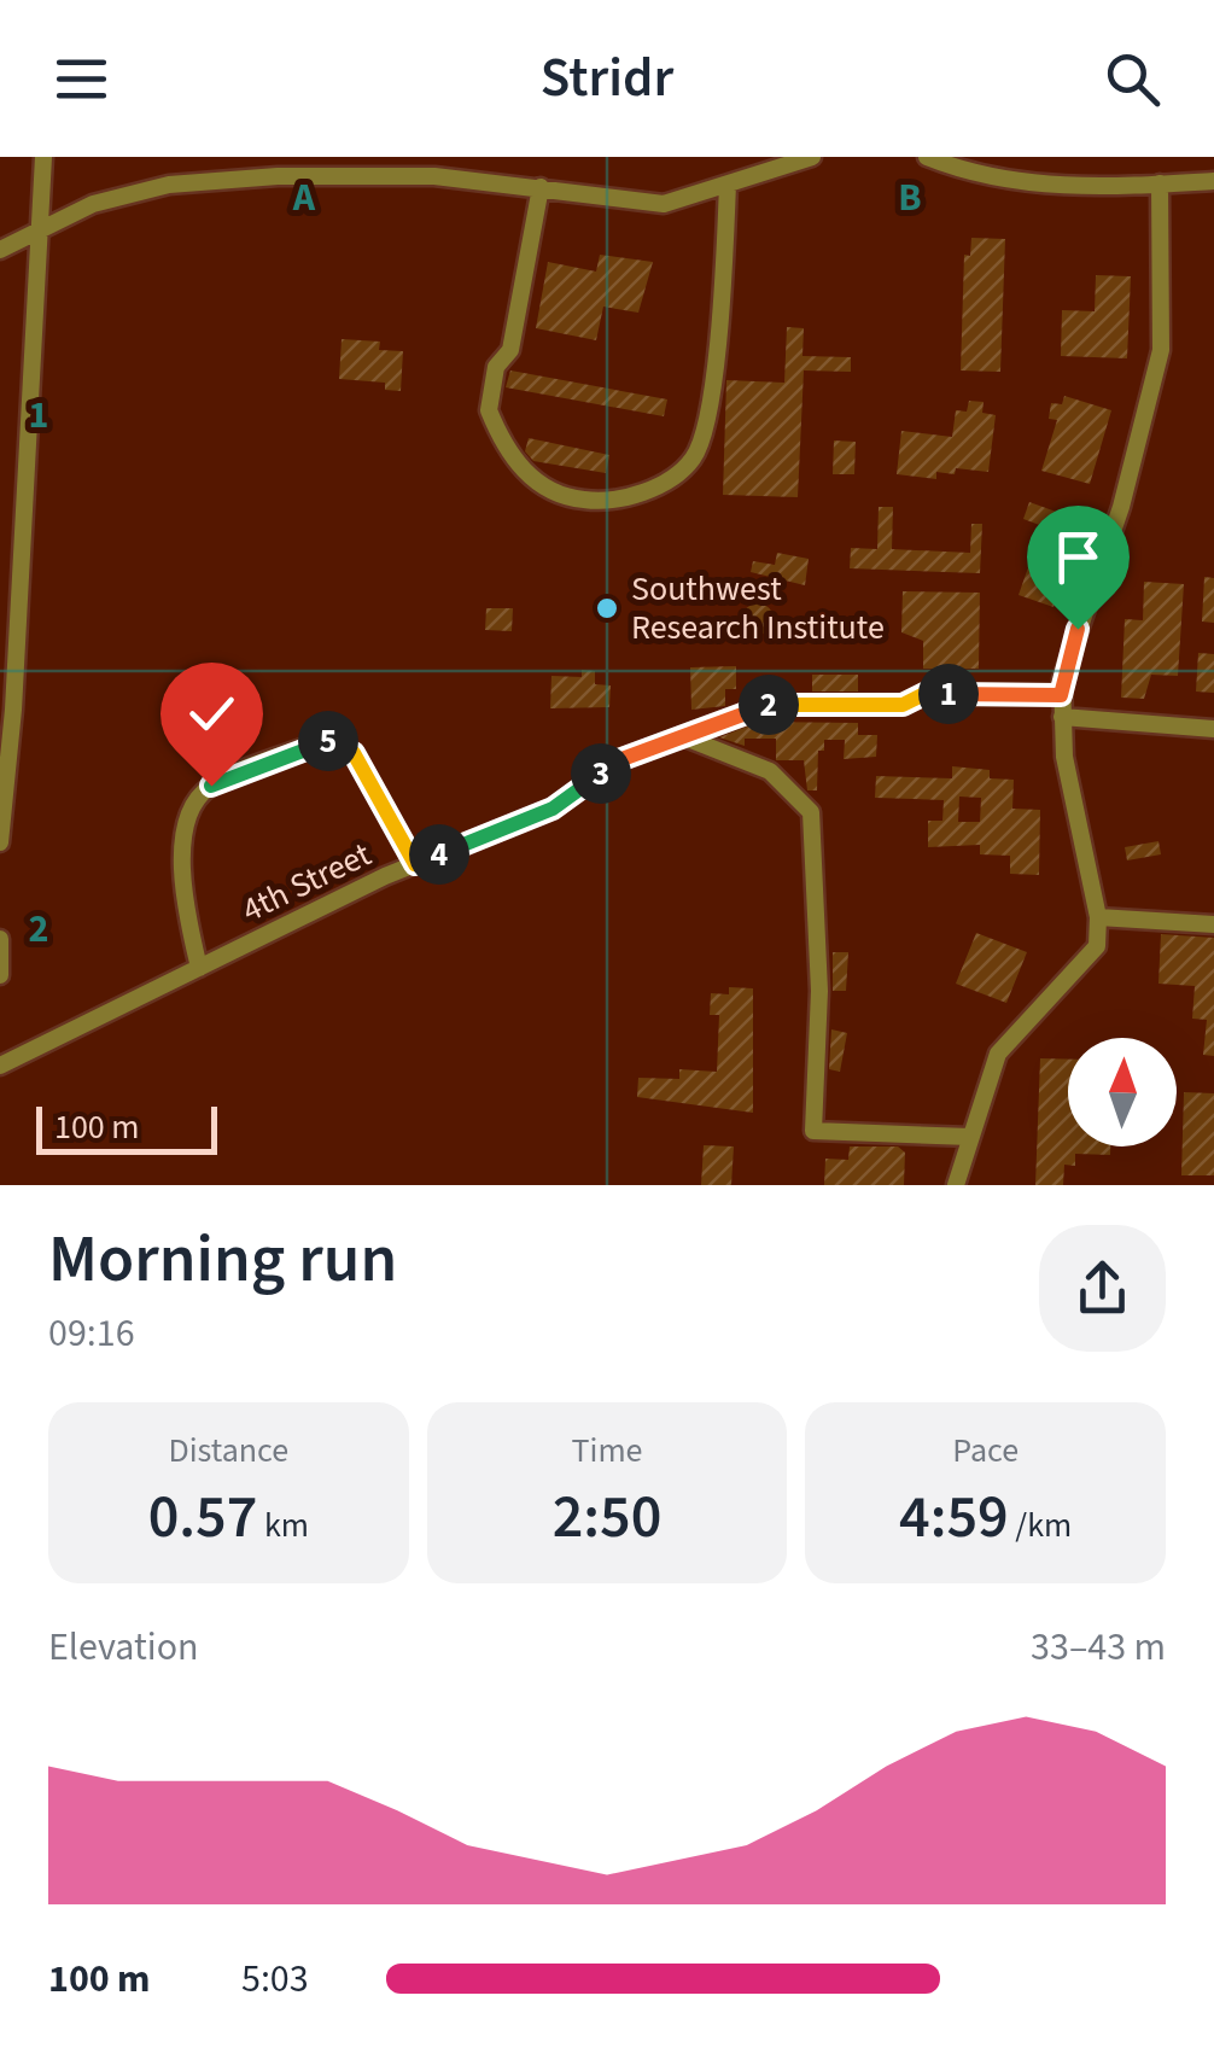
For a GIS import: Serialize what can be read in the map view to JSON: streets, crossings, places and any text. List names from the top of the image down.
{
  "streets": {
    "street": ["4th Street"]
  },
  "places": ["Southwest Research Institute"],
  "scale_bar": "100 m",
  "north": "top",
  "page": {
    "header": "Stridr",
    "pins": [
      "1",
      "2",
      "5",
      "3",
      "4"
    ],
    "scale": "100 m",
    "heading": ["Morning run", "09:16"],
    "stats": [
      ["Distance", "0.57 km"],
      ["Time", "2:50"],
      ["Pace", "4:59 /km"]
    ],
    "chart": ["Elevation", "33–43 m"],
    "list": [
      {
        "name": "100 m",
        "note": "5:03"
      }
    ]
  },
  "grid": {
    "columns": ["A", "B"],
    "rows": ["1", "2"]
  }
}
